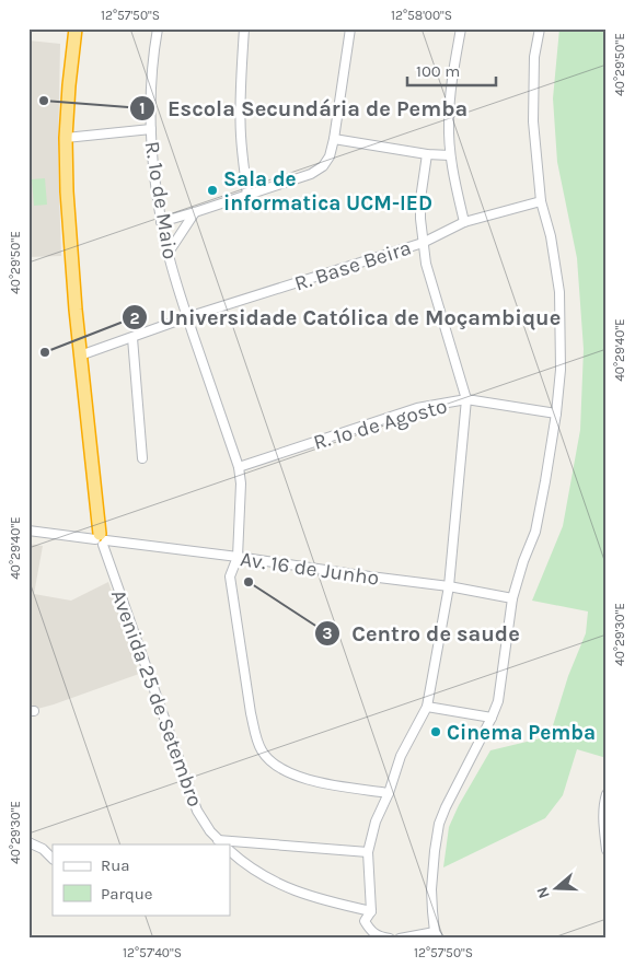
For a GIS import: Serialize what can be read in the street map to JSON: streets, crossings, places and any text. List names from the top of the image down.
{
  "streets": {
    "highway": ["Avenida 25 de Setembro"],
    "street": [
      "R. 1º de Maio",
      "R. Base Beira",
      "R. 1º de Agosto",
      "Av. 16 de Junho"
    ]
  },
  "crossings": [
    ["R. 1º de Maio", "R. Base Beira"],
    ["R. 1º de Maio", "R. 1º de Agosto"],
    ["R. 1º de Maio", "Av. 16 de Junho"],
    ["R. Base Beira", "Avenida 25 de Setembro"],
    ["Av. 16 de Junho", "Avenida 25 de Setembro"]
  ],
  "places": [
    "Escola Secundária de Pemba",
    "Sala de informatica UCM-IED",
    "Universidade Católica de Moçambique",
    "Centro de saude",
    "Cinema Pemba"
  ],
  "legend": ["Rua", "Parque"],
  "scale_bar": "100 m",
  "north": "left",
  "coordinates": [
    "12°57'50\"S",
    "12°58'00\"S",
    "40°29'50\"E",
    "40°29'40\"E",
    "40°29'30\"E",
    "12°57'40\"S"
  ]
}
